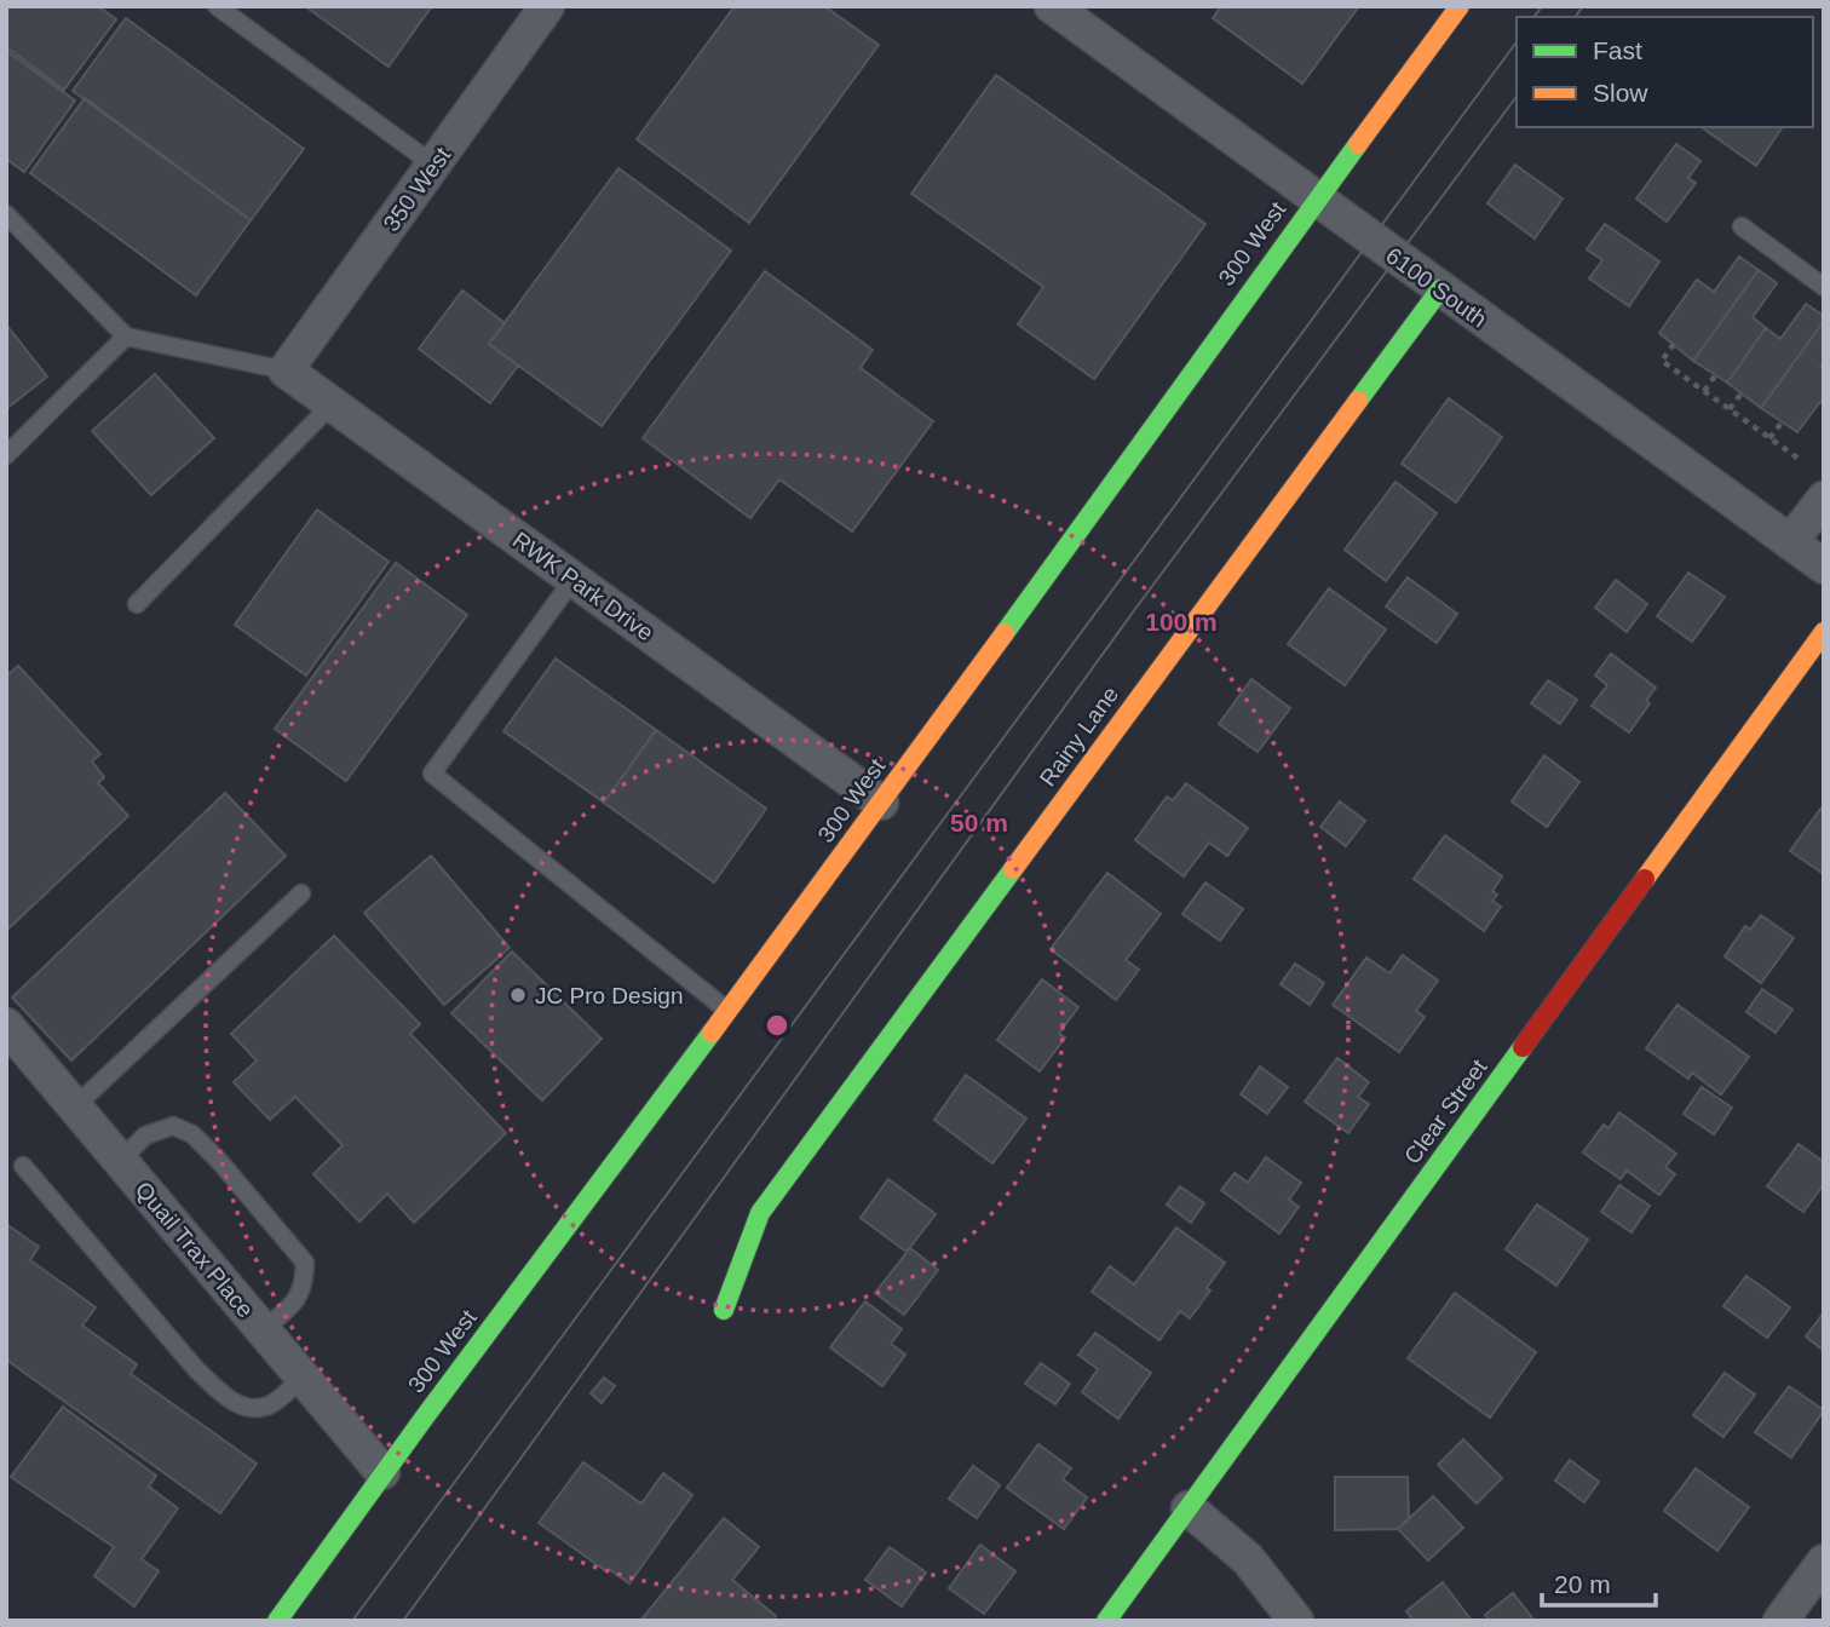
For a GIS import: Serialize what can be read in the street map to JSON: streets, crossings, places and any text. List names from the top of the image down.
{
  "streets": {
    "street": [
      "350 West",
      "300 West",
      "6100 South",
      "RWK Park Drive",
      "Rainy Lane",
      "Clear Street",
      "Quail Trax Place"
    ]
  },
  "crossings": [
    ["350 West", "RWK Park Drive"],
    ["300 West", "6100 South"],
    ["300 West", "RWK Park Drive"],
    ["300 West", "Quail Trax Place"],
    ["6100 South", "Rainy Lane"]
  ],
  "places": ["JC Pro Design"],
  "legend": ["Fast", "Slow"],
  "scale_bar": "20 m",
  "rings": ["100 m", "50 m"]
}
